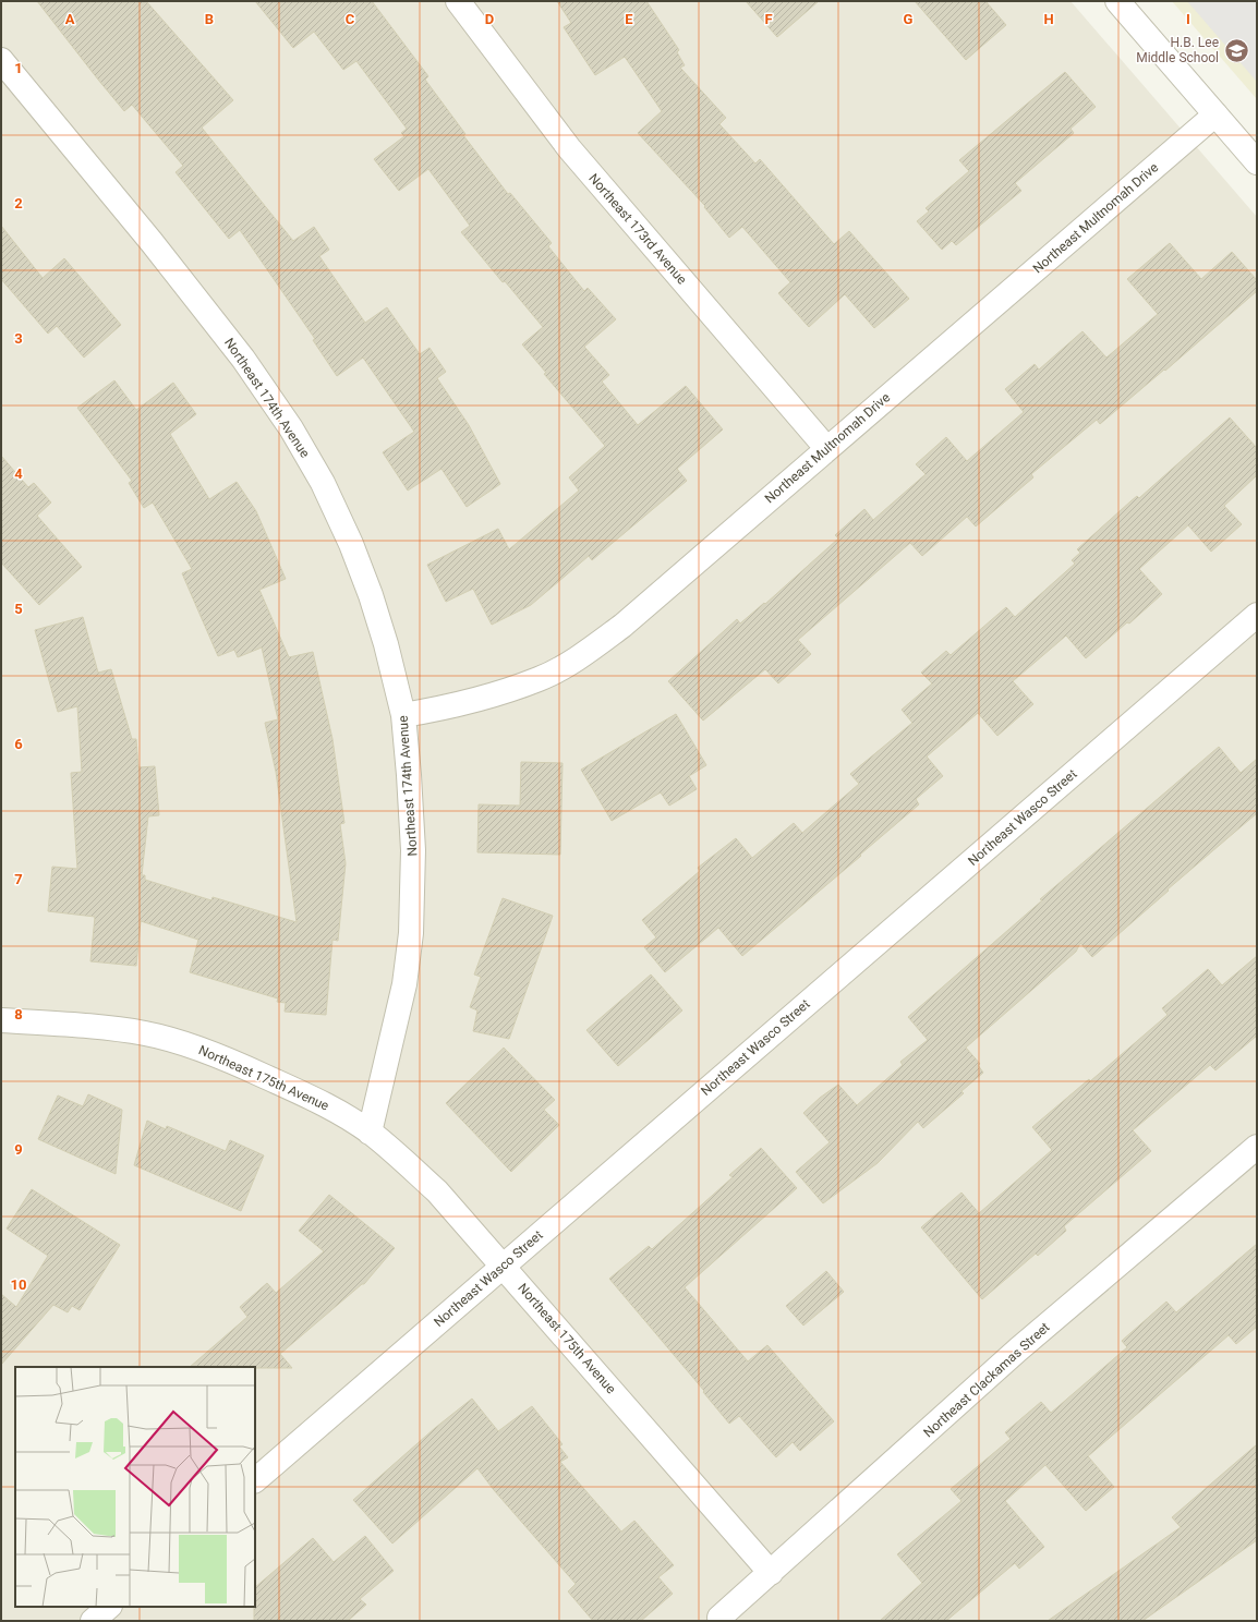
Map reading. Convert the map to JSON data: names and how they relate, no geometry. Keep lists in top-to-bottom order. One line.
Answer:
{"streets":{"street":["Northeast Multnomah Drive","Northeast 173rd Avenue","Northeast 174th Avenue","Northeast Wasco Street","Northeast 175th Avenue","Northeast Clackamas Street"]},"crossings":[["Northeast Multnomah Drive","Northeast 173rd Avenue"],["Northeast Multnomah Drive","Northeast 174th Avenue"],["Northeast 174th Avenue","Northeast 175th Avenue"],["Northeast Wasco Street","Northeast 175th Avenue"],["Northeast 175th Avenue","Northeast Clackamas Street"]],"places":{"school or university":["H.B. Lee Middle School"]},"grid":{"columns":["A","B","C","D","E","F","G","H","I"],"rows":["1","2","3","4","5","6","7","8","9","10"]}}
